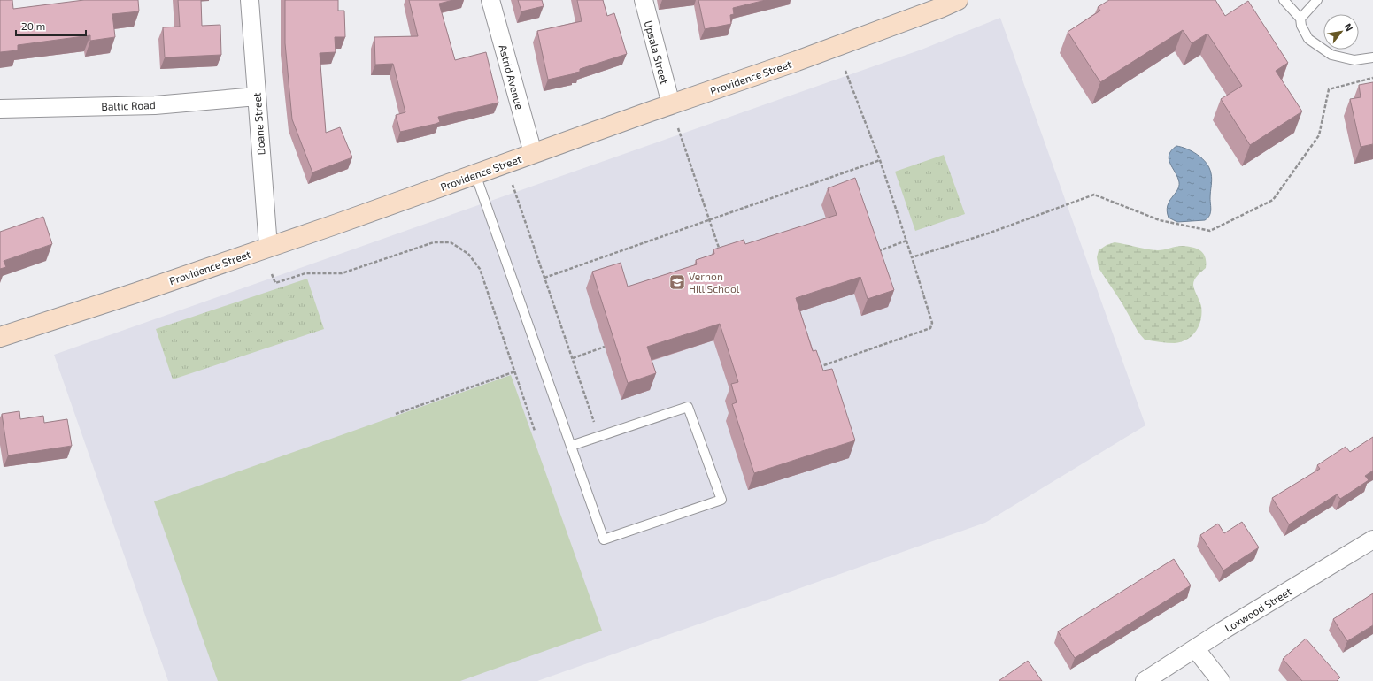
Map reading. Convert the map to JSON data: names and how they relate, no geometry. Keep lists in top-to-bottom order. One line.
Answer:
{"streets":{"main road":["Providence Street"],"street":["Upsala Street","Astrid Avenue","Baltic Road","Doane Street","Loxwood Street"]},"crossings":[["Upsala Street","Providence Street"],["Astrid Avenue","Providence Street"],["Providence Street","Doane Street"],["Baltic Road","Doane Street"]],"places":{"school or university":["Vernon Hill School"]},"scale_bar":"20 m","north":"top right"}
